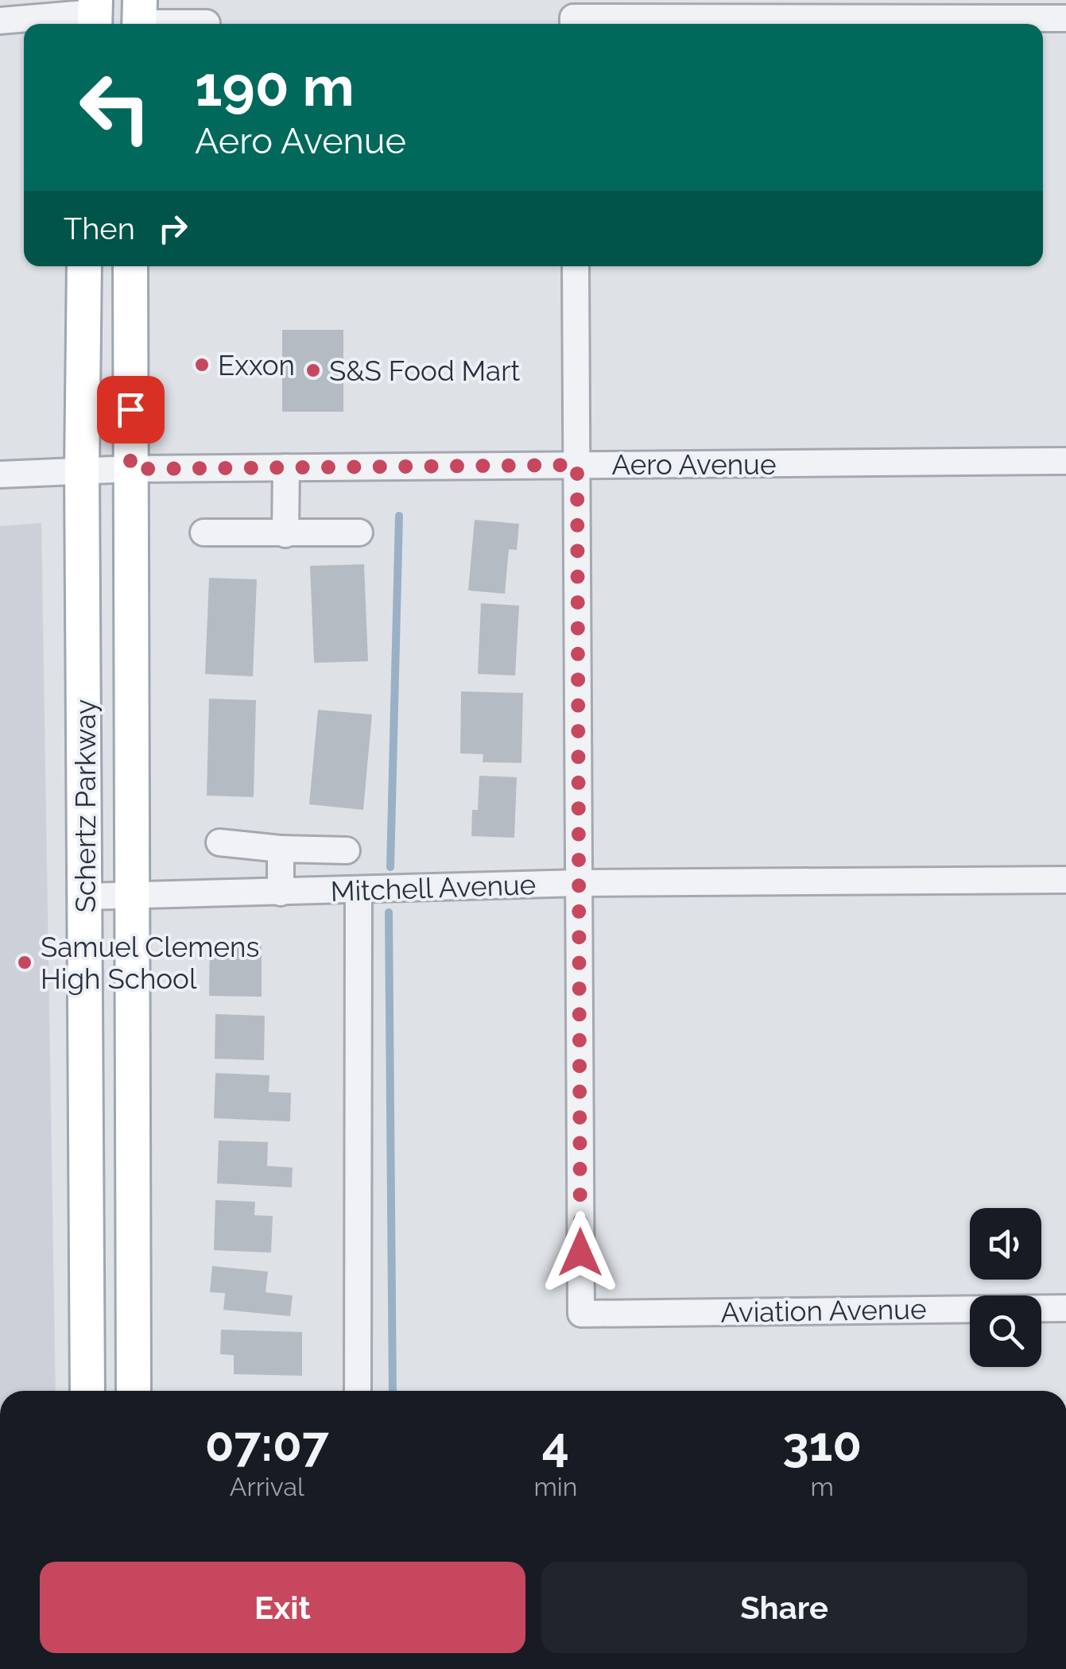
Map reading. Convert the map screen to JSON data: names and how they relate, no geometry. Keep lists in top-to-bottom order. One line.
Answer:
{"streets":{"main road":["Schertz Parkway"],"street":["Aero Avenue","Mitchell Avenue","Aviation Avenue"]},"crossings":[["Aero Avenue","Schertz Parkway"],["Schertz Parkway","Mitchell Avenue"],["Mitchell Avenue","Aviation Avenue"]],"places":["Exxon","S&S Food Mart","Samuel Clemens High School"],"page":{"turn":["190 m","Aero Avenue"],"then":"Then","eta":["07:07","Arrival","4","min","310","m"],"buttons":["Exit","Share"]}}
